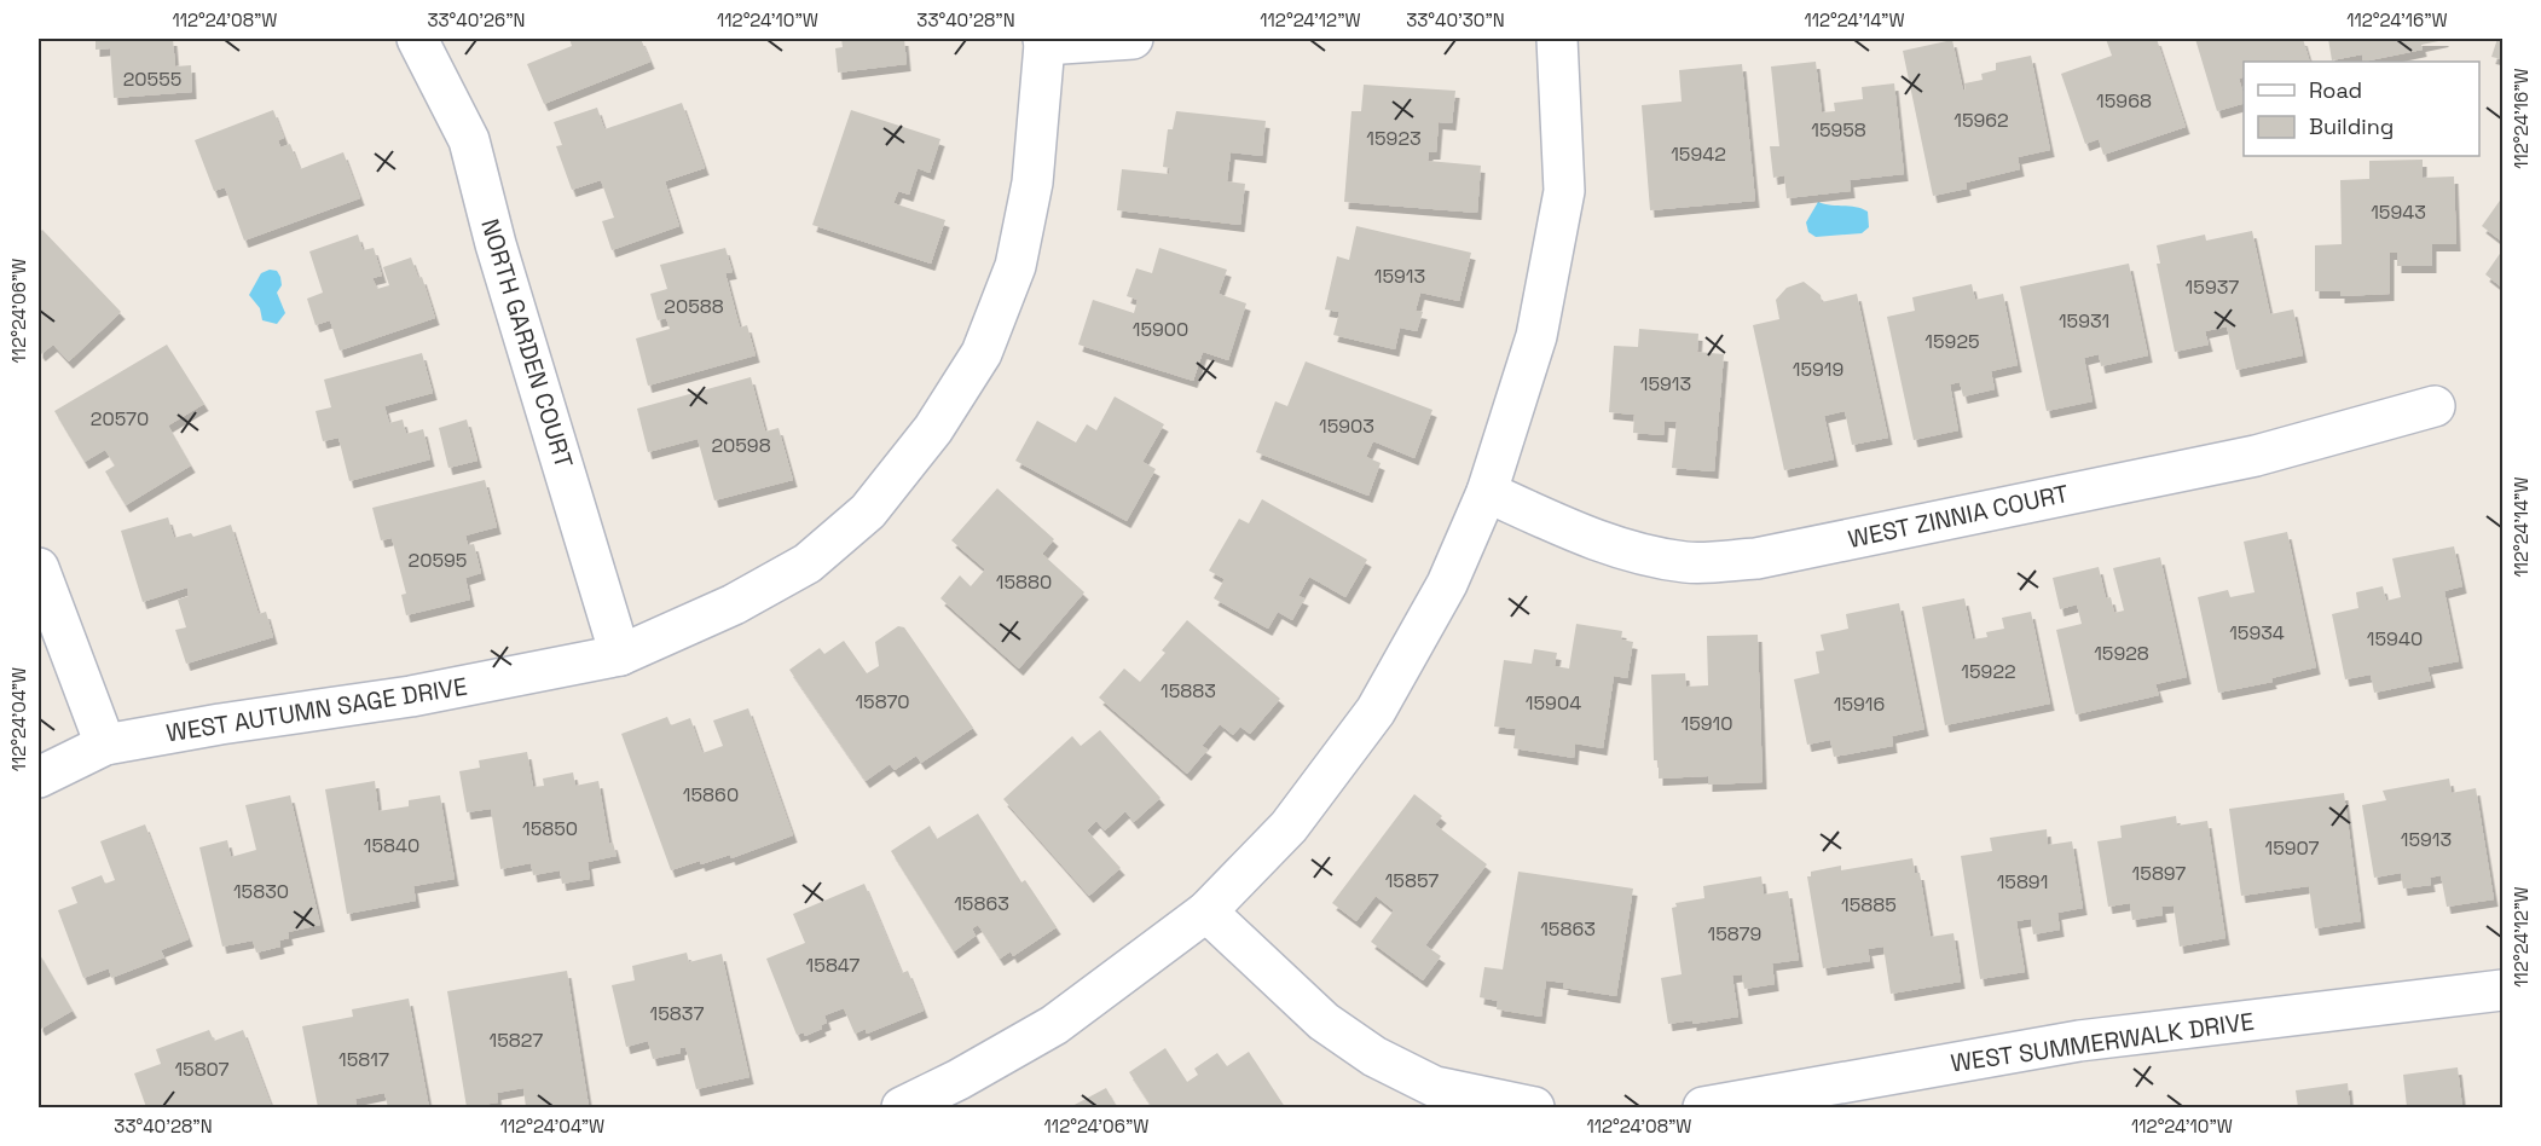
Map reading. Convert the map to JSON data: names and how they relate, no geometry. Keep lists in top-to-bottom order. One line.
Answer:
{"streets":{"street":["NORTH GARDEN COURT","WEST ZINNIA COURT","WEST AUTUMN SAGE DRIVE","WEST SUMMERWALK DRIVE"]},"crossings":[["NORTH GARDEN COURT","WEST AUTUMN SAGE DRIVE"]],"house_numbers":["20555","15968","15962","15958","15923","15942","15943","15913","15937","20588","15931","15900","15925","15919","15913","20570","15903","20598","20595","15880","15934","15940","15928","15922","15883","15870","15904","15916","15910","15860","15850","15913","15840","15907","15897","15857","15891","15830","15863","15885","15863","15879","15847","15837","15827","15817","15807"],"legend":["Road","Building"],"coordinates":["112°24'08\"W","33°40'26\"N","112°24'10\"W","33°40'28\"N","112°24'12\"W","33°40'30\"N","112°24'14\"W","112°24'16\"W","112°24'06\"W","112°24'04\"W"]}
